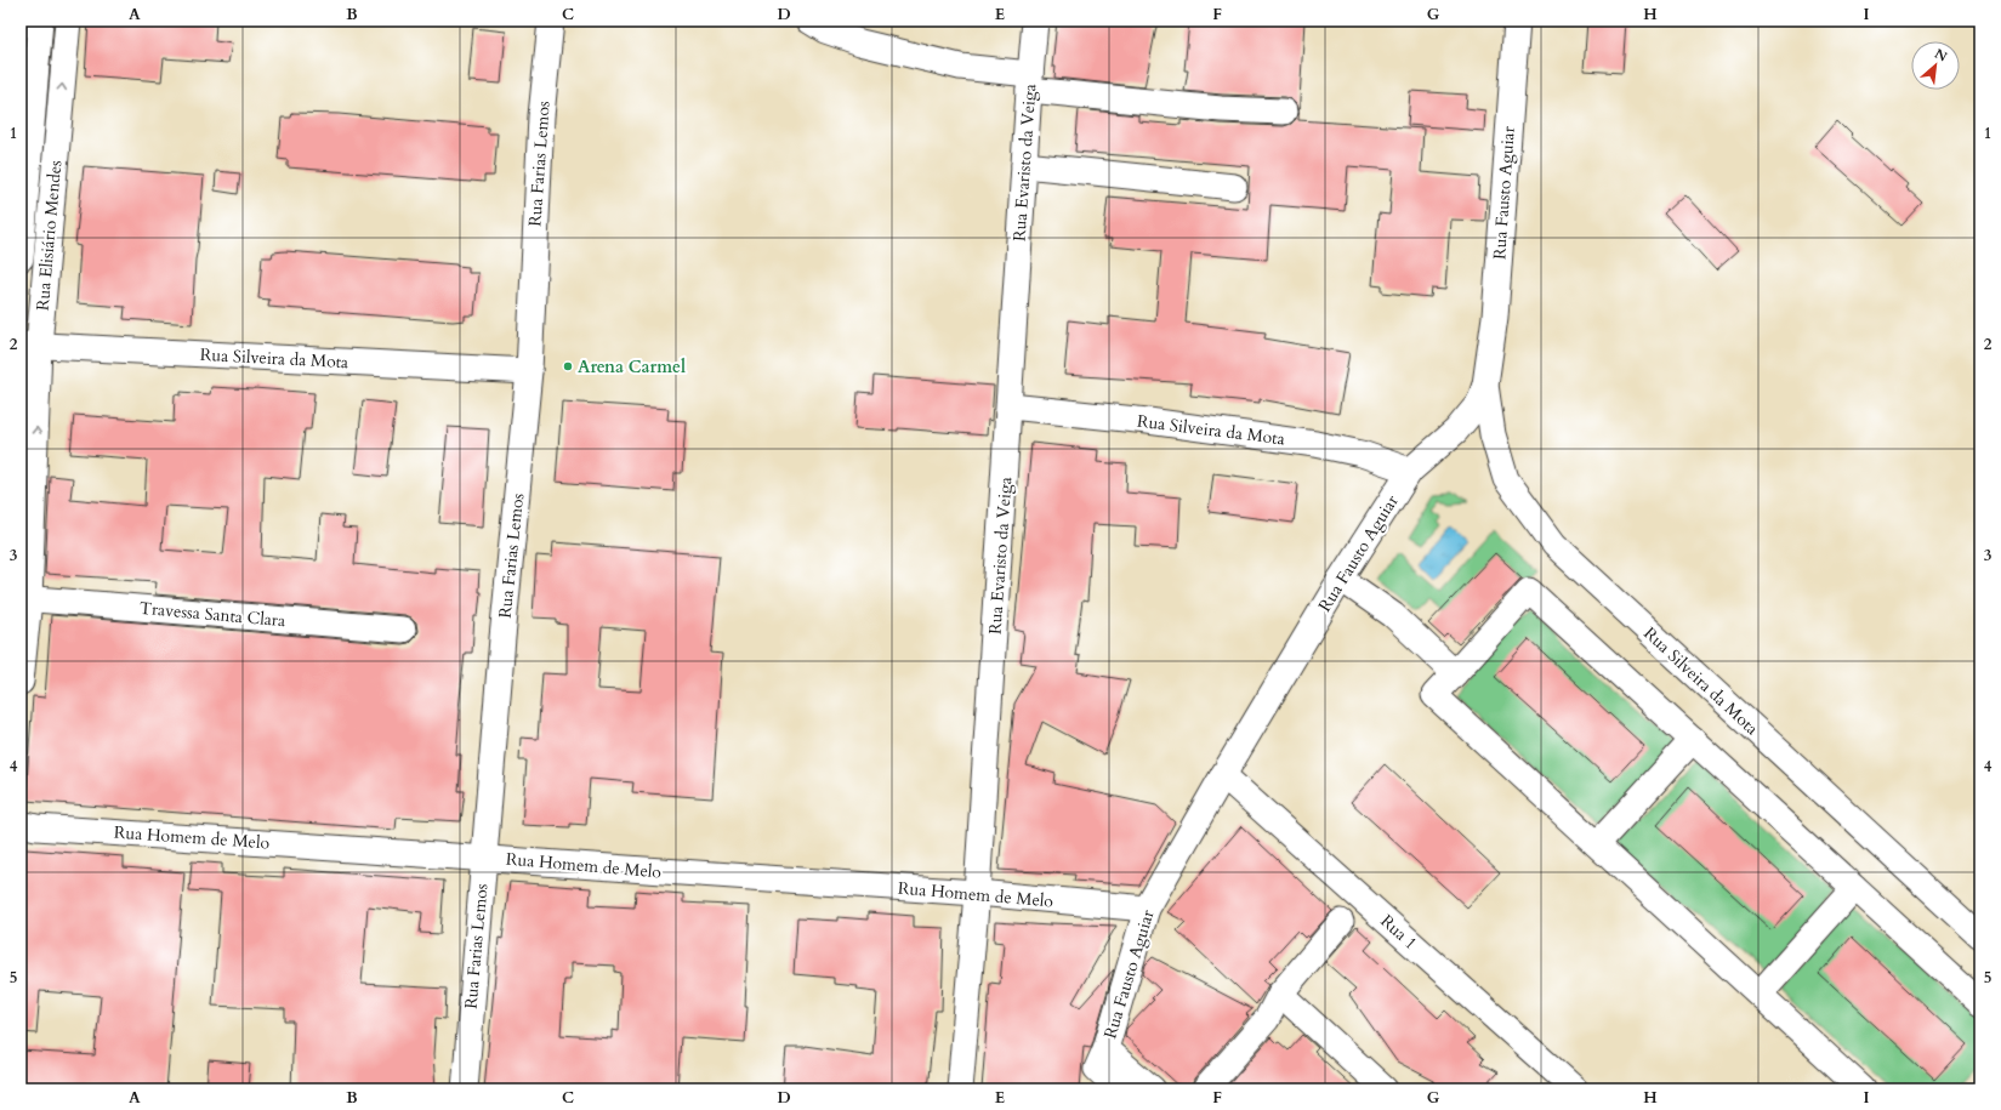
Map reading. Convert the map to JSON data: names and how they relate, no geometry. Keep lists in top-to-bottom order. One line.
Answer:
{"streets":{"street":["Rua Evaristo da Veiga","Rua Farias Lemos","Rua Fausto Aguiar","Rua Elisiário Mendes","Rua Silveira da Mota","Travessa Santa Clara","Rua Homem de Melo","Rua 1"]},"crossings":[["Rua Evaristo da Veiga","Rua Silveira da Mota"],["Rua Evaristo da Veiga","Rua Homem de Melo"],["Rua Farias Lemos","Rua Silveira da Mota"],["Rua Farias Lemos","Rua Homem de Melo"],["Rua Fausto Aguiar","Rua Silveira da Mota"],["Rua Fausto Aguiar","Rua Homem de Melo"],["Rua Fausto Aguiar","Rua 1"],["Rua Elisiário Mendes","Rua Silveira da Mota"],["Rua Elisiário Mendes","Travessa Santa Clara"]],"one_way":["Rua Elisiário Mendes"],"places":["Arena Carmel"],"north":"top right","grid":{"columns":["A","B","C","D","E","F","G","H","I"],"rows":["1","2","3","4","5"]}}
